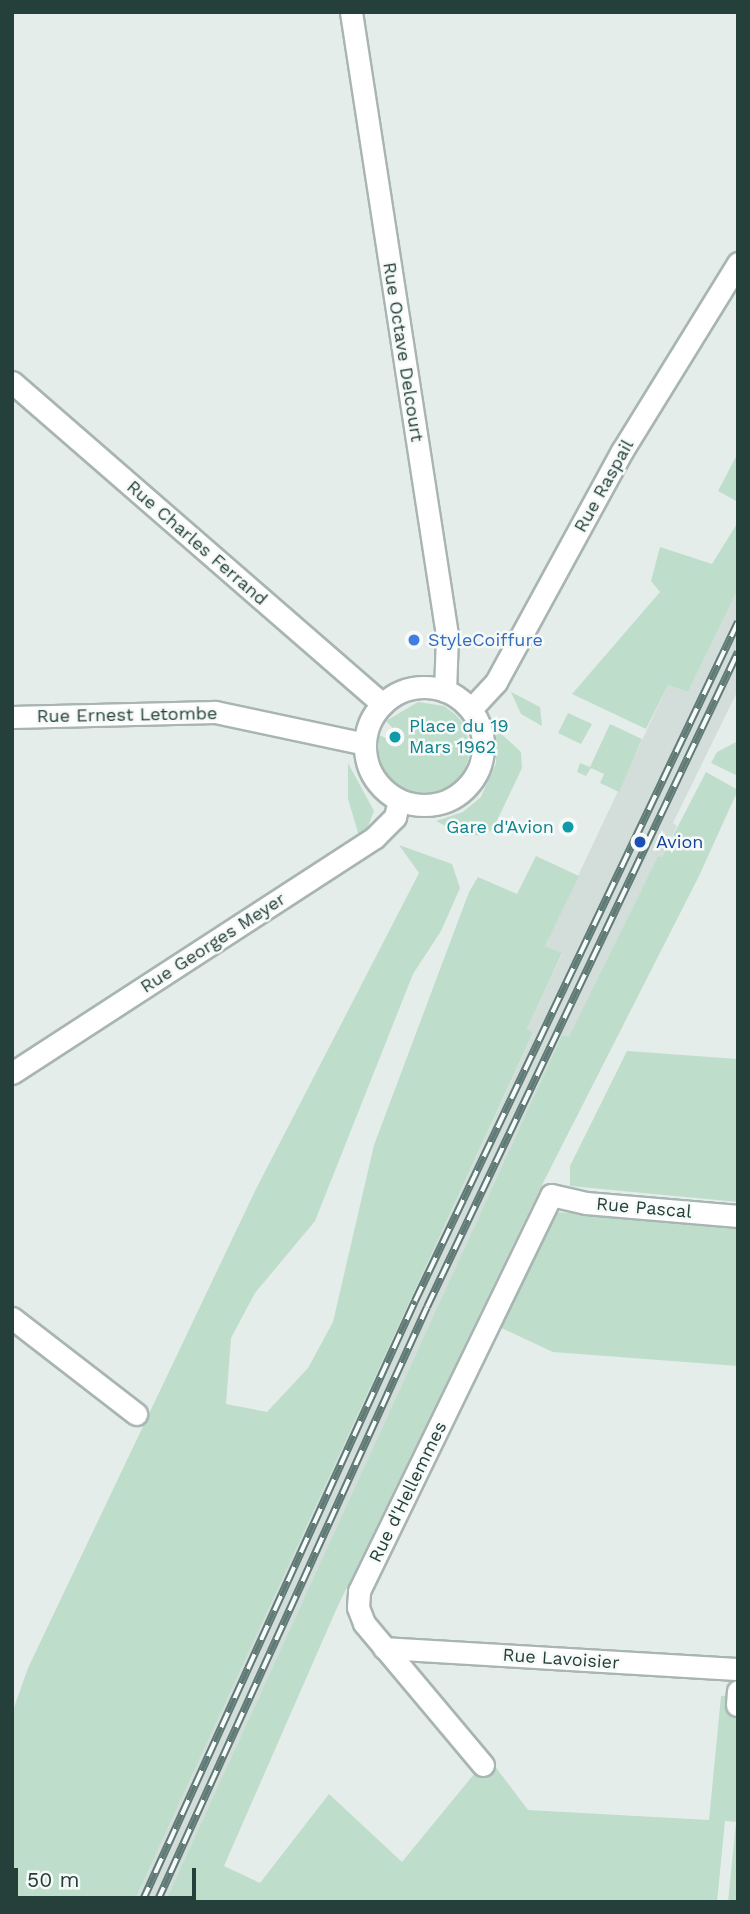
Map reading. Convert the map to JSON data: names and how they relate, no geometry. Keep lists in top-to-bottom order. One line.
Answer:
{"streets":{"street":["Rue Octave Delcourt","Rue Raspail","Rue Charles Ferrand","Rue Ernest Letombe","Rue Georges Meyer","Rue Pascal","Rue d'Hellemmes","Rue Lavoisier"]},"crossings":[["Rue Octave Delcourt","Rue Raspail"],["Rue Octave Delcourt","Rue Charles Ferrand"],["Rue Octave Delcourt","Rue Ernest Letombe"],["Rue Octave Delcourt","Rue Georges Meyer"],["Rue Raspail","Rue Charles Ferrand"],["Rue Raspail","Rue Ernest Letombe"],["Rue Raspail","Rue Georges Meyer"],["Rue Charles Ferrand","Rue Ernest Letombe"],["Rue Charles Ferrand","Rue Georges Meyer"],["Rue Ernest Letombe","Rue Georges Meyer"],["Rue Pascal","Rue d'Hellemmes"],["Rue d'Hellemmes","Rue Lavoisier"]],"places":["StyleCoiffure","Place du 19 Mars 1962","Gare d'Avion","Avion"],"scale_bar":"50 m"}
